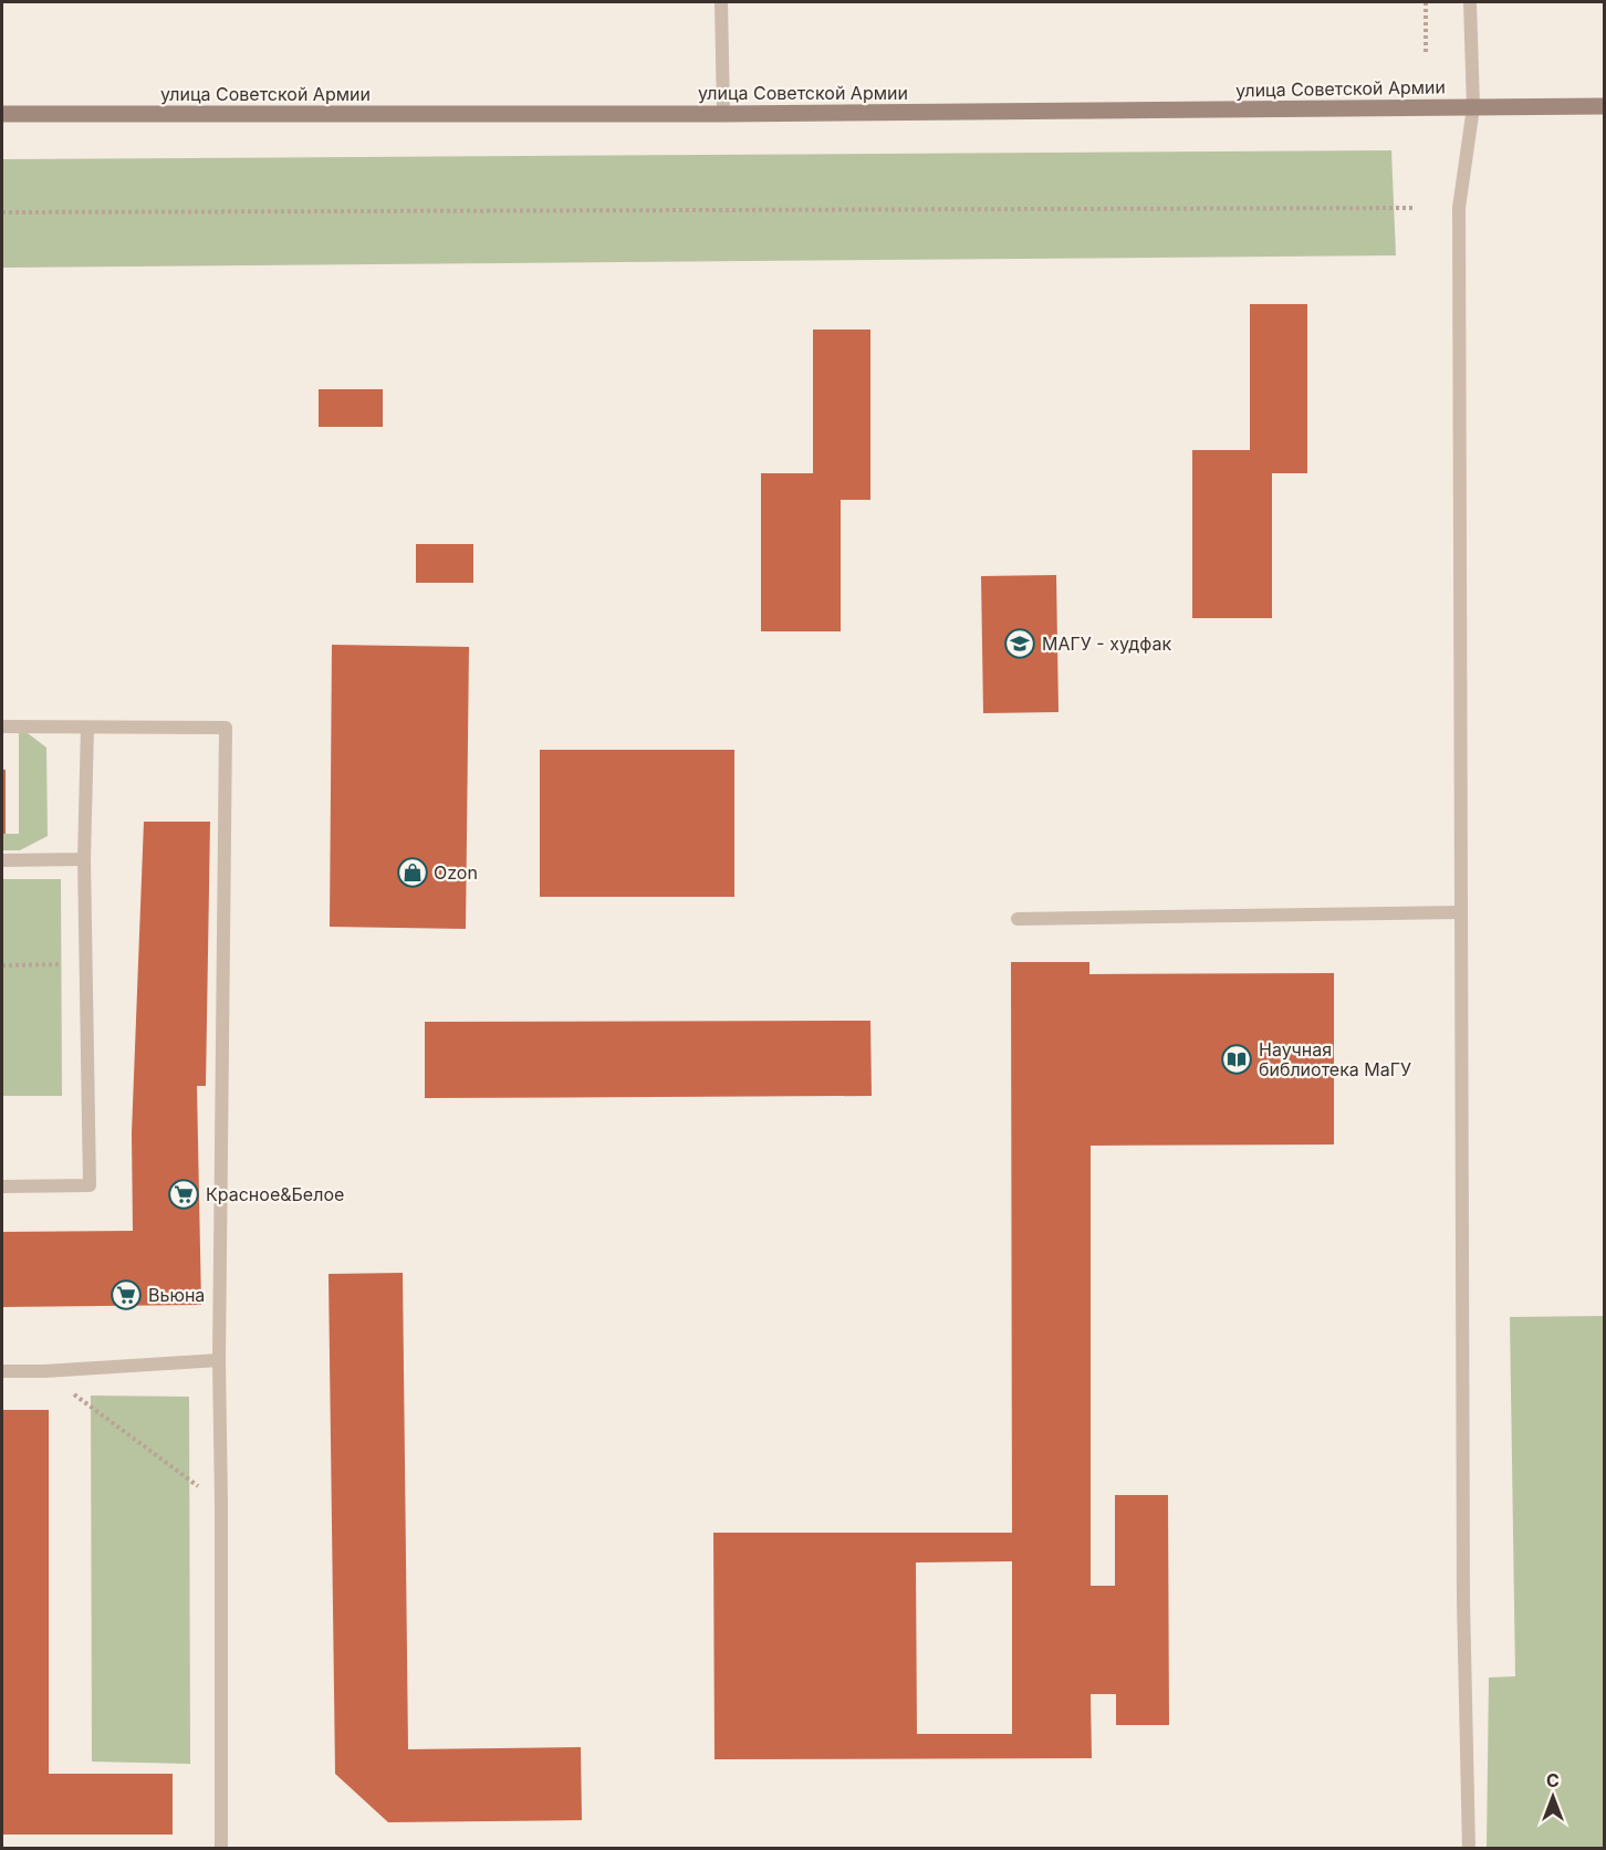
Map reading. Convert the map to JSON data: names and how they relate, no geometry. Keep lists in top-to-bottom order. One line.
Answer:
{"streets":{"main road":["улица Советской Армии"]},"places":{"school or university":["МАГУ - худфак"],"shop":["Ozon"],"library":["Научная библиотека МаГУ"],"supermarket":["Красное&Белое","Вьюна"]},"north":"top"}
